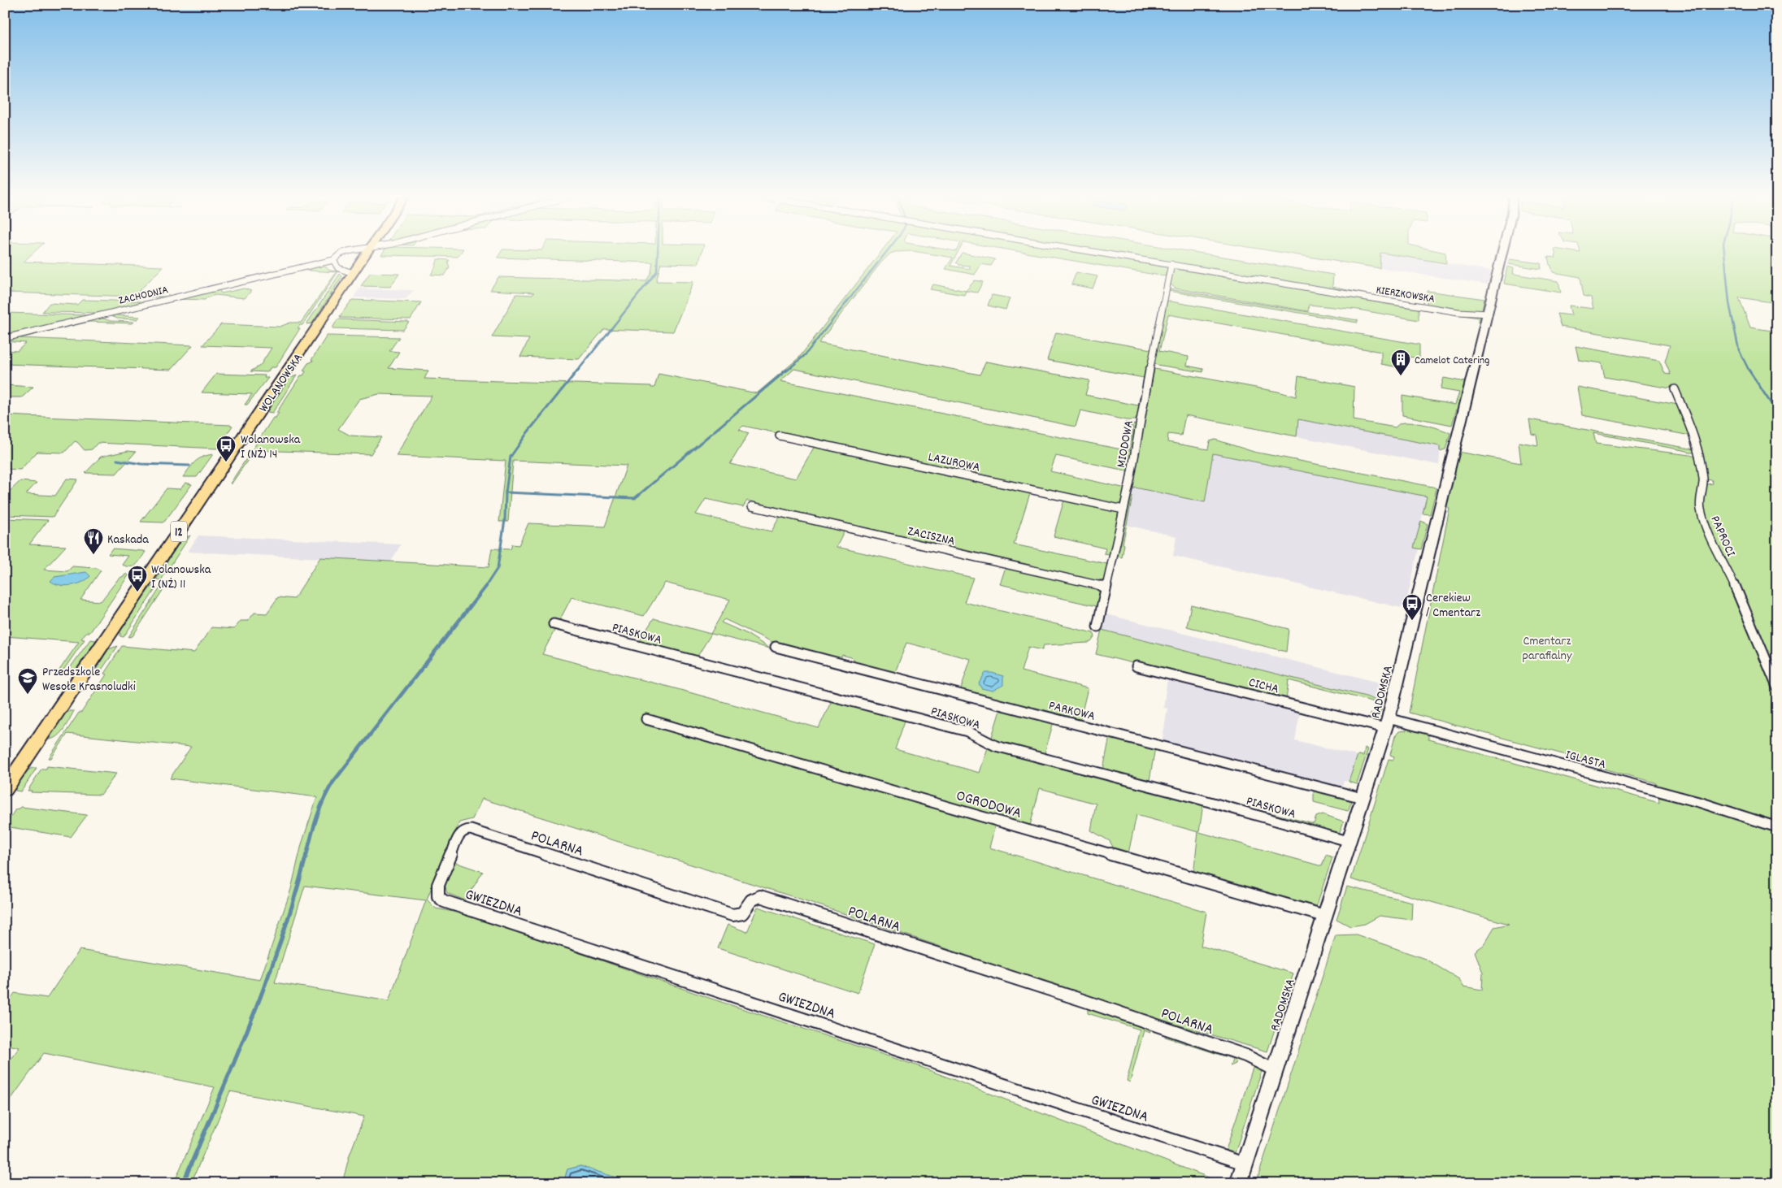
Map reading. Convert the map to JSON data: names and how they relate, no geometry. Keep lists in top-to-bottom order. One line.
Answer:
{"streets":{"main road":["WOLANOWSKA","12"],"street":["KIERZKOWSKA","ZACHODNIA","MIODOWA","LAZUROWA","ZACISZNA","PAPROCI","PIASKOWA","CICHA","RADOMSKA","PARKOWA","IGLASTA","OGRODOWA","POLARNA","GWIEZDNA"]},"crossings":[["KIERZKOWSKA","MIODOWA"],["KIERZKOWSKA","RADOMSKA"],["MIODOWA","LAZUROWA"],["MIODOWA","ZACISZNA"],["PIASKOWA","RADOMSKA"],["CICHA","RADOMSKA"],["CICHA","IGLASTA"],["RADOMSKA","PARKOWA"],["RADOMSKA","IGLASTA"],["RADOMSKA","OGRODOWA"],["RADOMSKA","POLARNA"],["RADOMSKA","GWIEZDNA"],["POLARNA","GWIEZDNA"]],"parks":["Cmentarz parafialny"],"places":{"building":["Camelot Catering"],"bus stop":["Wolanowska I (NŻ) 14","Wolanowska I (NŻ) 11","Cerekiew / Cmentarz"],"restaurant":["Kaskada"],"school or university":["Przedszkole Wesołe Krasnoludki"]}}
